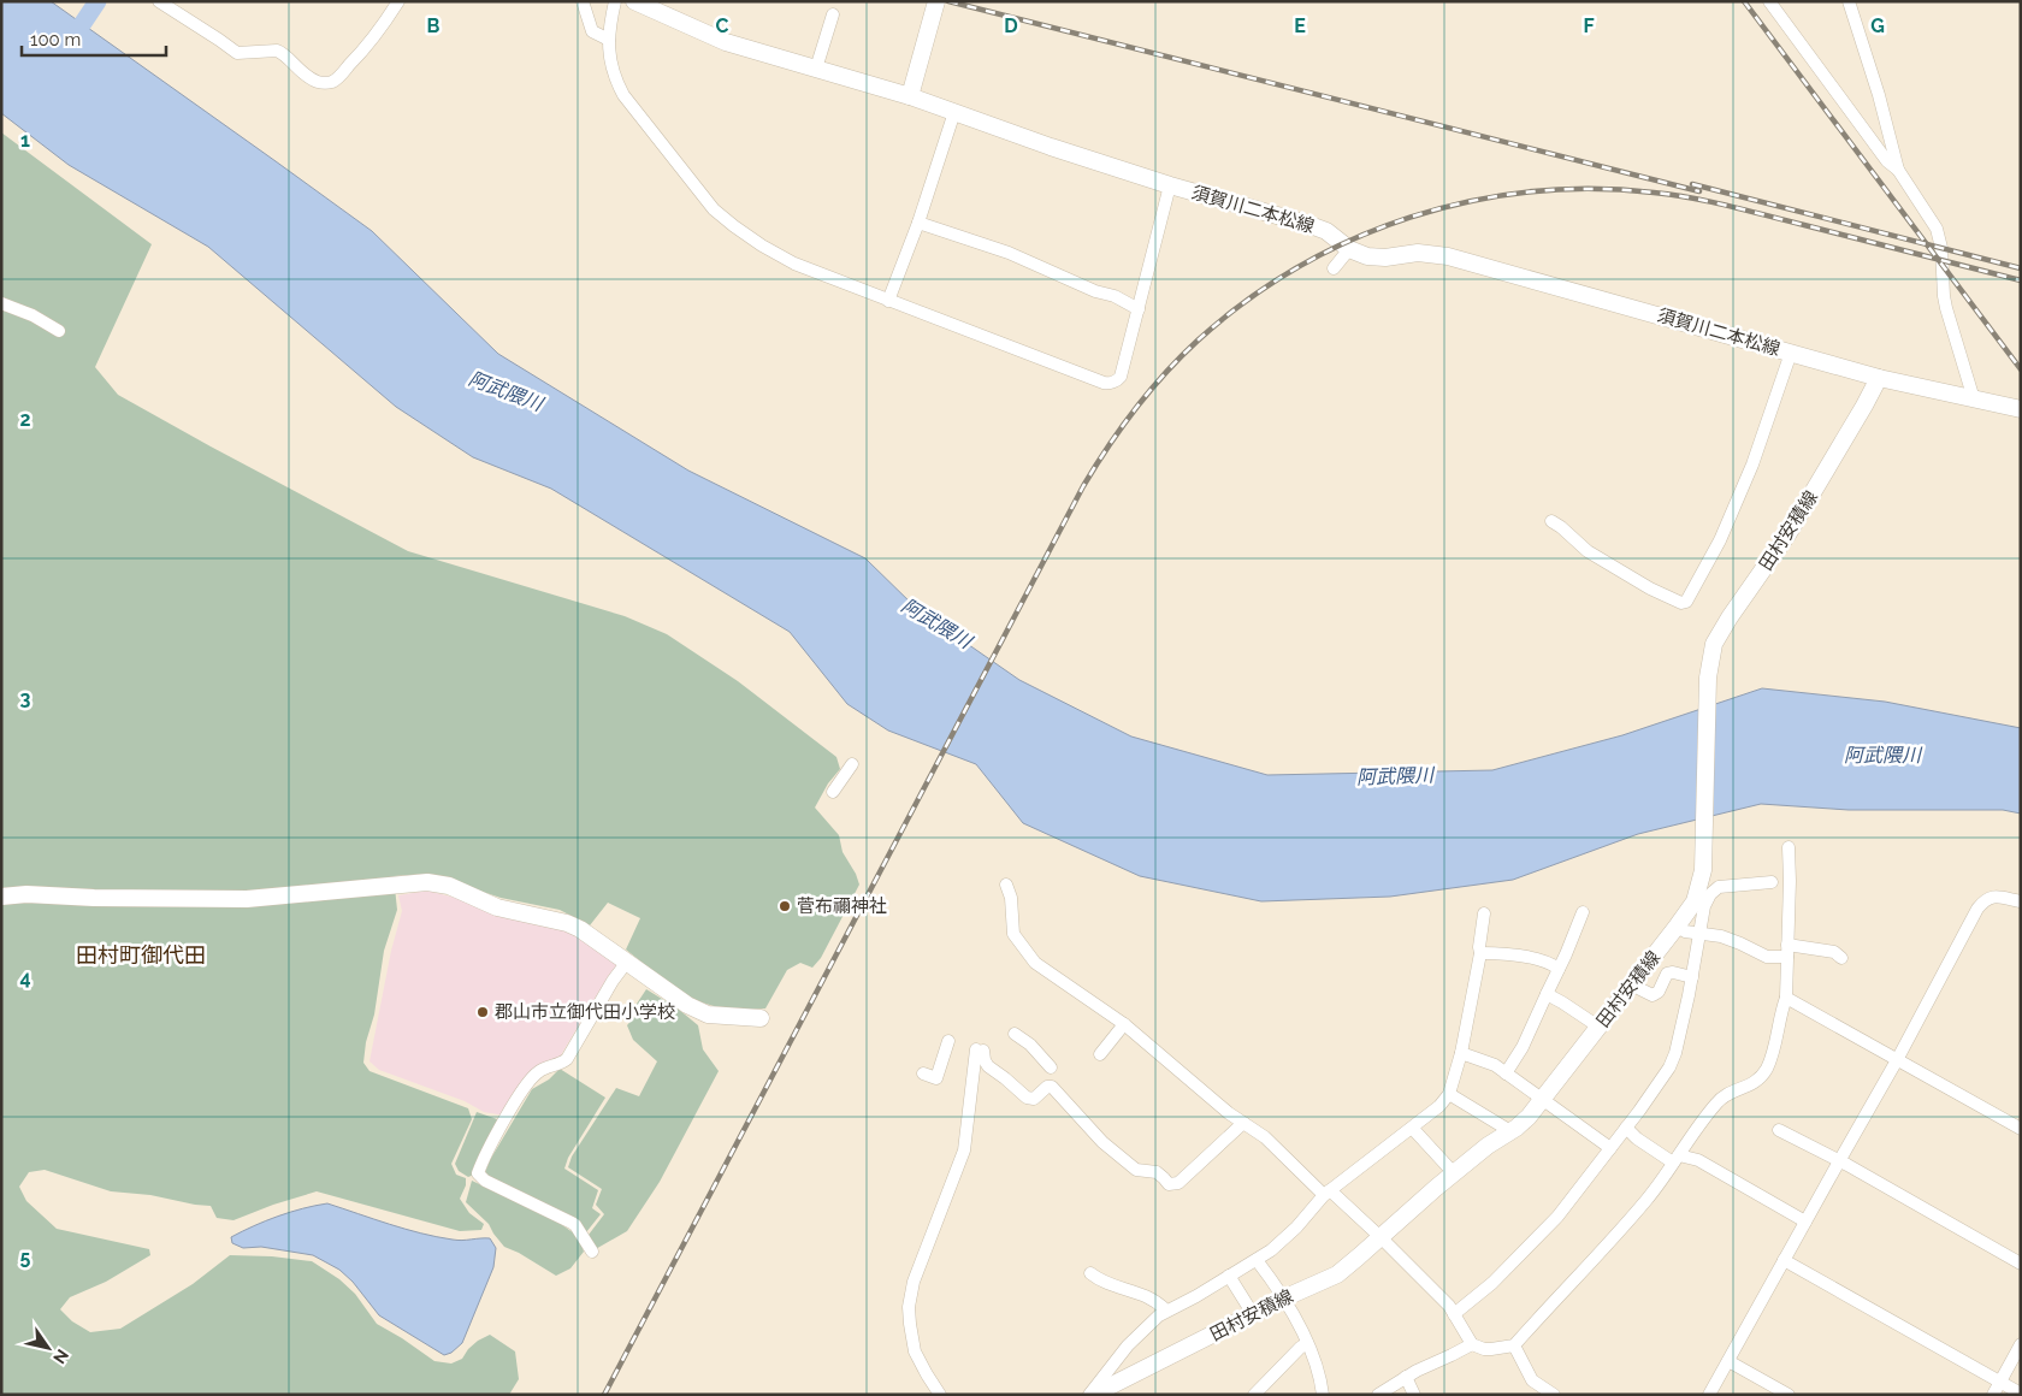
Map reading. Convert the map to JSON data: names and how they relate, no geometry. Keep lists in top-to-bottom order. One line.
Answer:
{"streets":{"main road":["須賀川二本松線","田村安積線"]},"crossings":[["須賀川二本松線","田村安積線"]],"districts":["田村町御代田"],"water":["阿武隈川"],"places":["菅布禰神社","郡山市立御代田小学校"],"scale_bar":"100 m","north":"bottom right","grid":{"columns":["B","C","D","E","F","G"],"rows":["1","2","3","4","5"]}}
